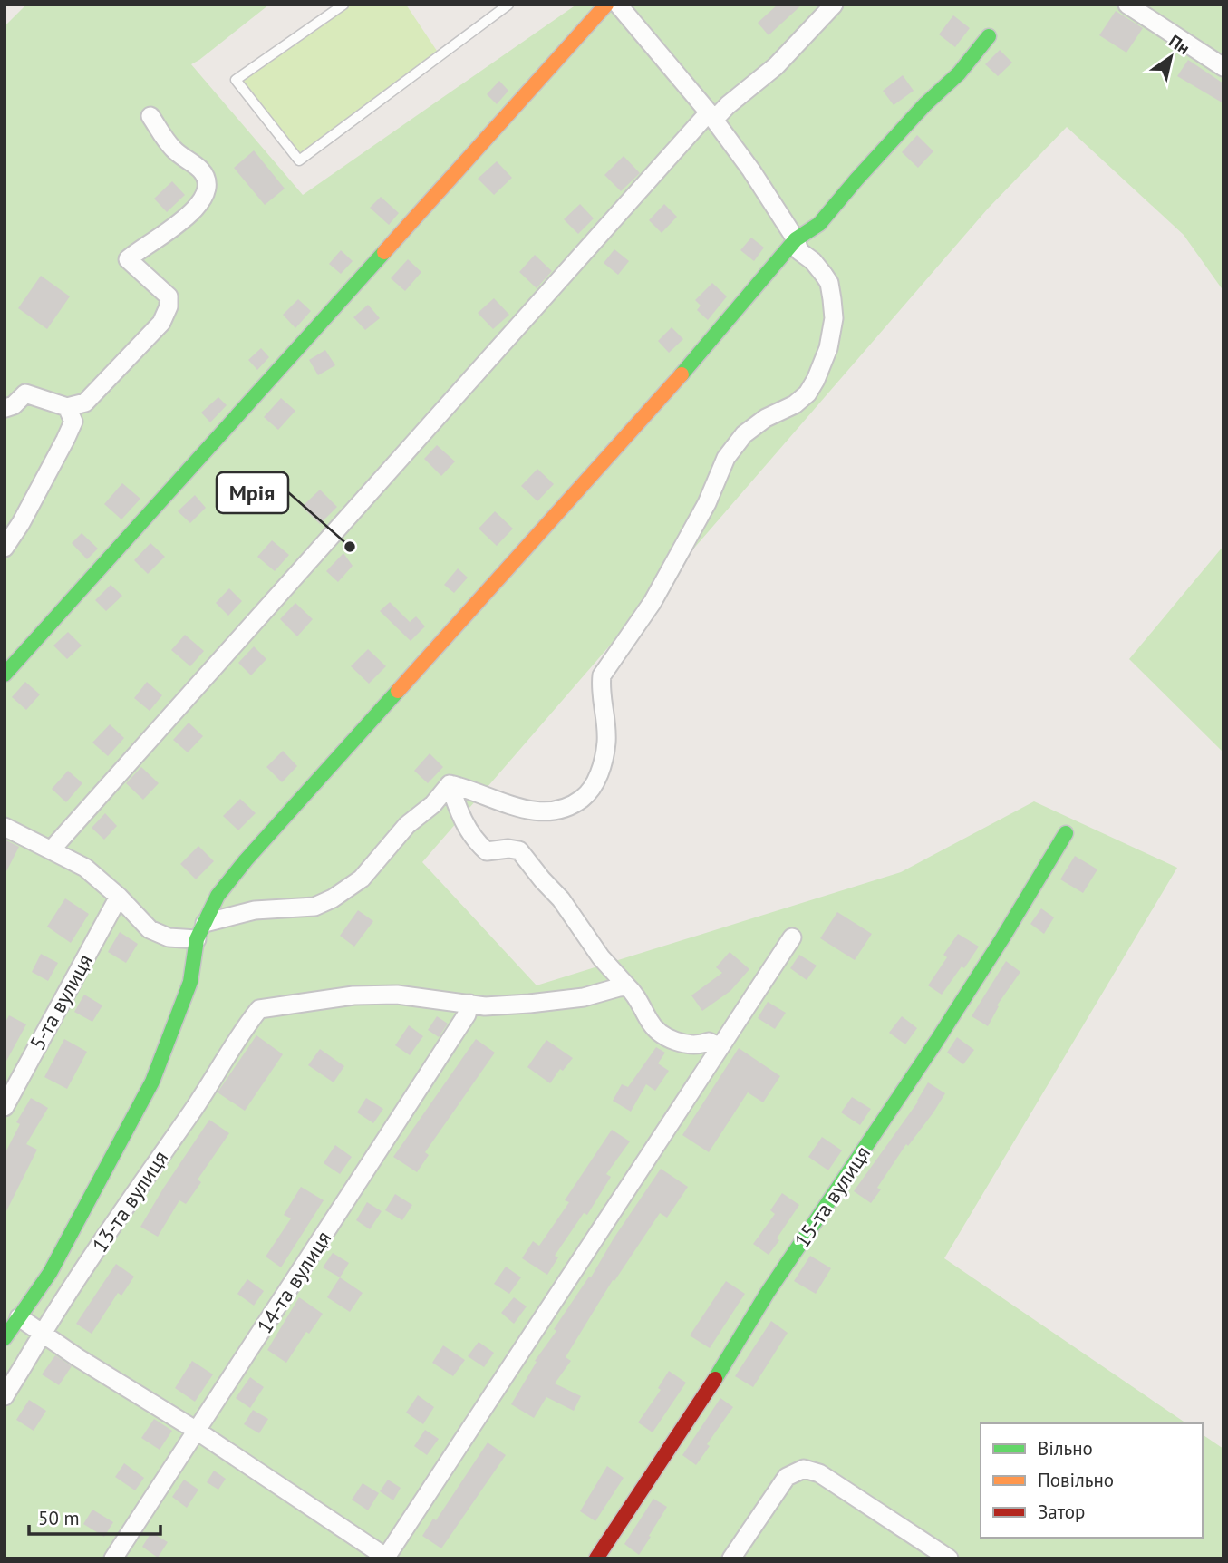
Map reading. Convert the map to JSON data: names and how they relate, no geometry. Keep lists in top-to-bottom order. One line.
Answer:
{"streets":{"street":["5-та вулиця","15-та вулиця","13-та вулиця","14-та вулиця"]},"crossings":[["13-та вулиця","14-та вулиця"]],"places":["Мрія"],"legend":["Вільно","Повільно","Затор"],"scale_bar":"50 m","north":"top right"}
